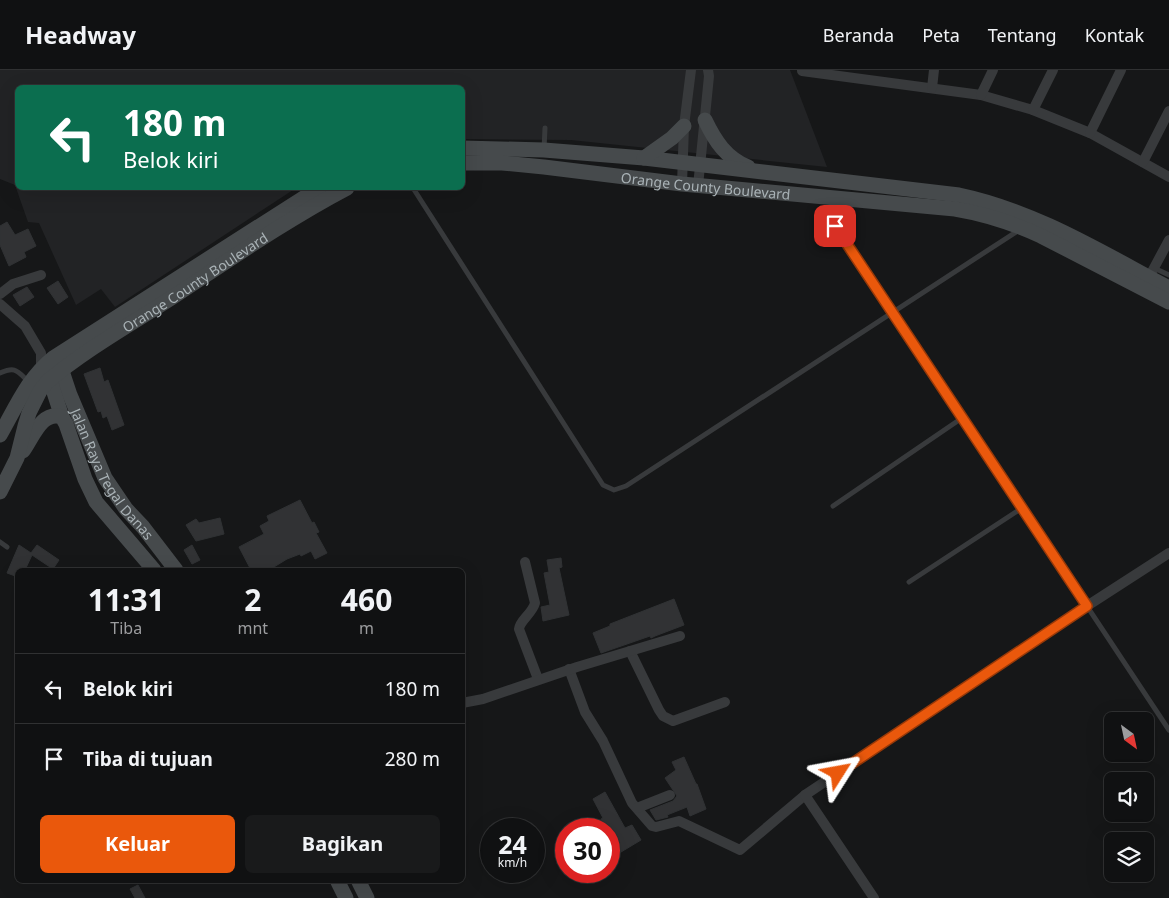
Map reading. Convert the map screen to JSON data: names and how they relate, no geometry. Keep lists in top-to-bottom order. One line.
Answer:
{"streets":{"main road":["Orange County Boulevard","Jalan Raya Tegal Danas"]},"crossings":[["Orange County Boulevard","Jalan Raya Tegal Danas"]],"north":"bottom right","page":{"header":"Headway","nav":["Beranda","Peta","Tentang","Kontak"],"turn":["180 m","Belok kiri"],"eta":["11:31","Tiba","2","mnt","460","m"],"list":[{"name":"Belok kiri","value":"180 m"},{"name":"Tiba di tujuan","value":"280 m"}],"buttons":["Keluar","Bagikan"],"speed":"24 km/h","limit":"30"}}
